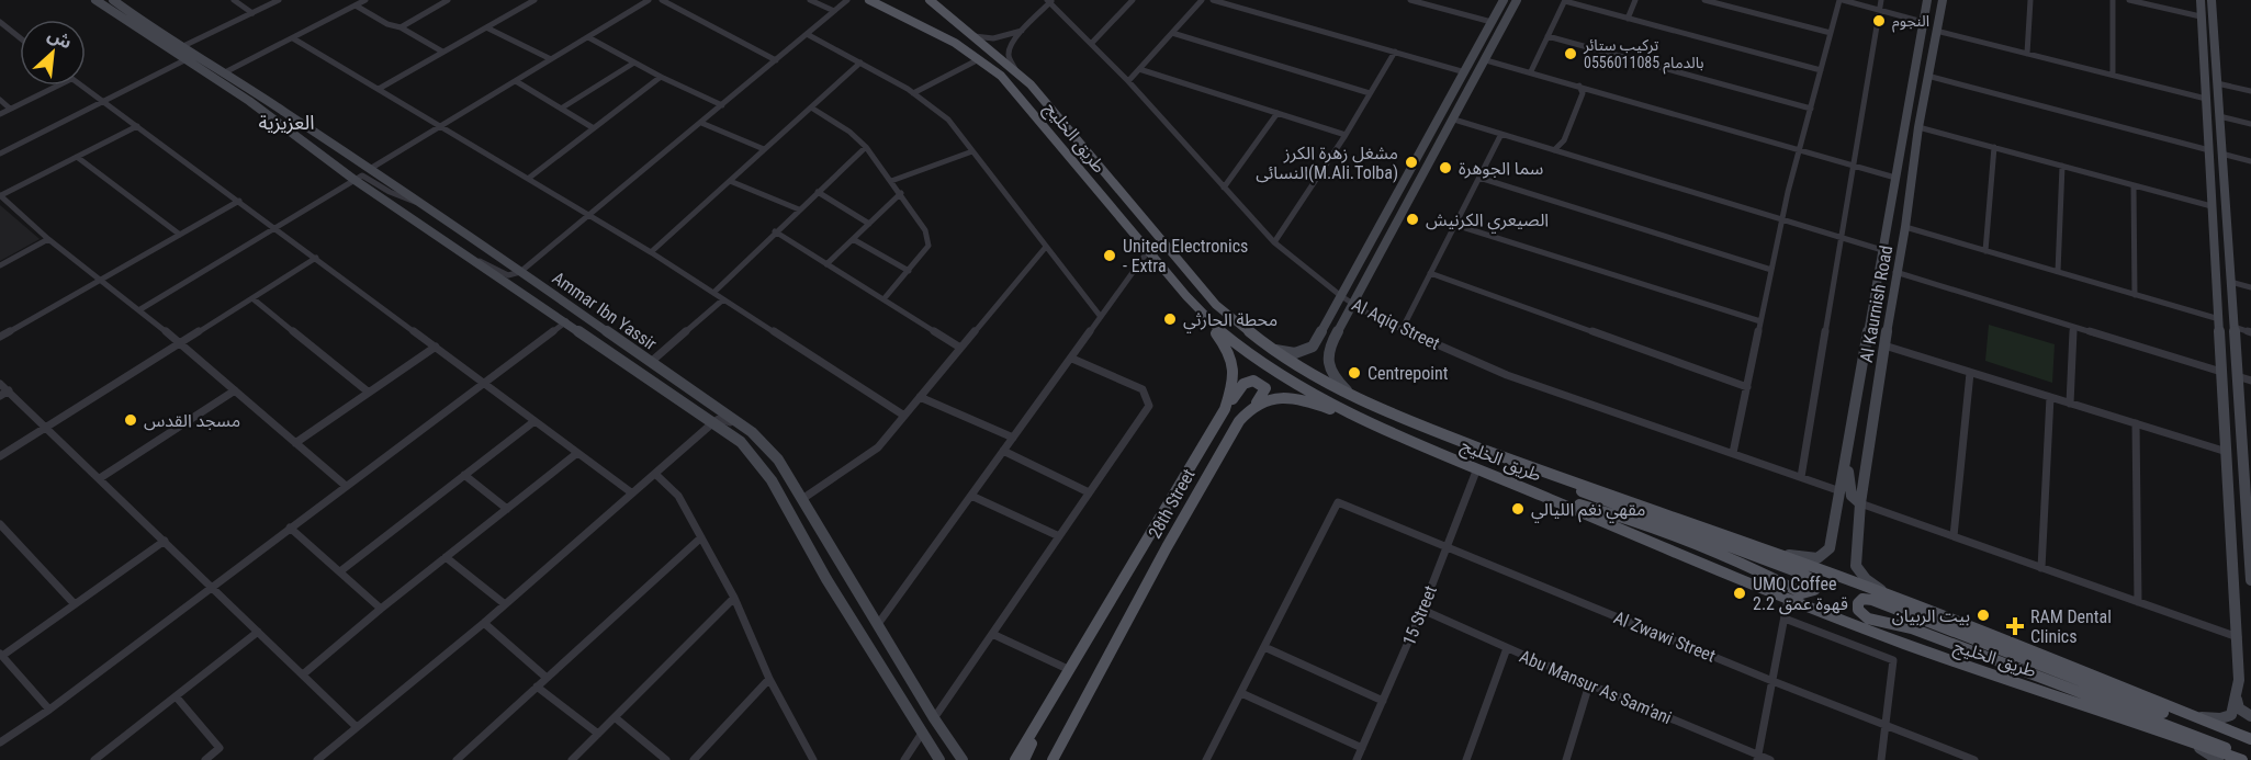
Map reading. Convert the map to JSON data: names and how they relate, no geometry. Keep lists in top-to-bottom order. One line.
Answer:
{"streets":{"main road":["طريق الخليج","28th Street"],"street":["Al Kaurnish Road","Ammar Ibn Yassir","Al Aqiq Street","15 Street","Al Zwawi Street","Abu Mansur As Sam'ani"]},"crossings":[["طريق الخليج","Al Kaurnish Road"],["طريق الخليج","28th Street"],["طريق الخليج","15 Street"],["Al Kaurnish Road","Al Aqiq Street"],["15 Street","Al Zwawi Street"],["15 Street","Abu Mansur As Sam'ani"]],"districts":["العزيزية"],"places":{"other":["النجوم","تركيب ستائر بالدمام 0556011085","مشغل زهرة الكرز النسائى(M.Ali.Tolba)","سما الجوهرة","الصيعري الكرنيش","United Electronics - Extra","محطة الحارثي","Centrepoint","مسجد القدس","مقهي نغم الليالي","UMQ Coffee 2.2 قهوة عمق","بيت الربيان"],"health":["RAM Dental Clinics"]},"north":"top right"}
